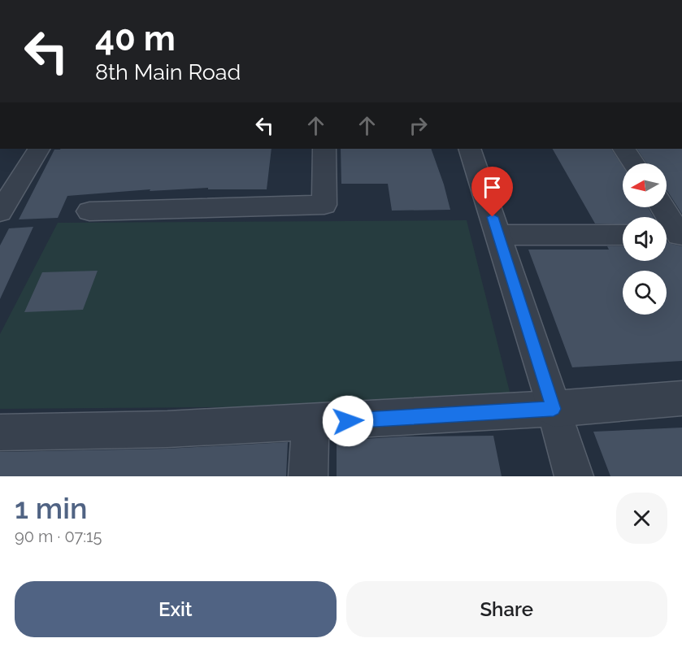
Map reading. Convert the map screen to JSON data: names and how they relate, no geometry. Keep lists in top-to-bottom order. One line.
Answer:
{"north":"left","page":{"turn":["40 m","8th Main Road"],"heading":["1 min","90 m · 07:15"],"buttons":["Exit","Share"]}}
